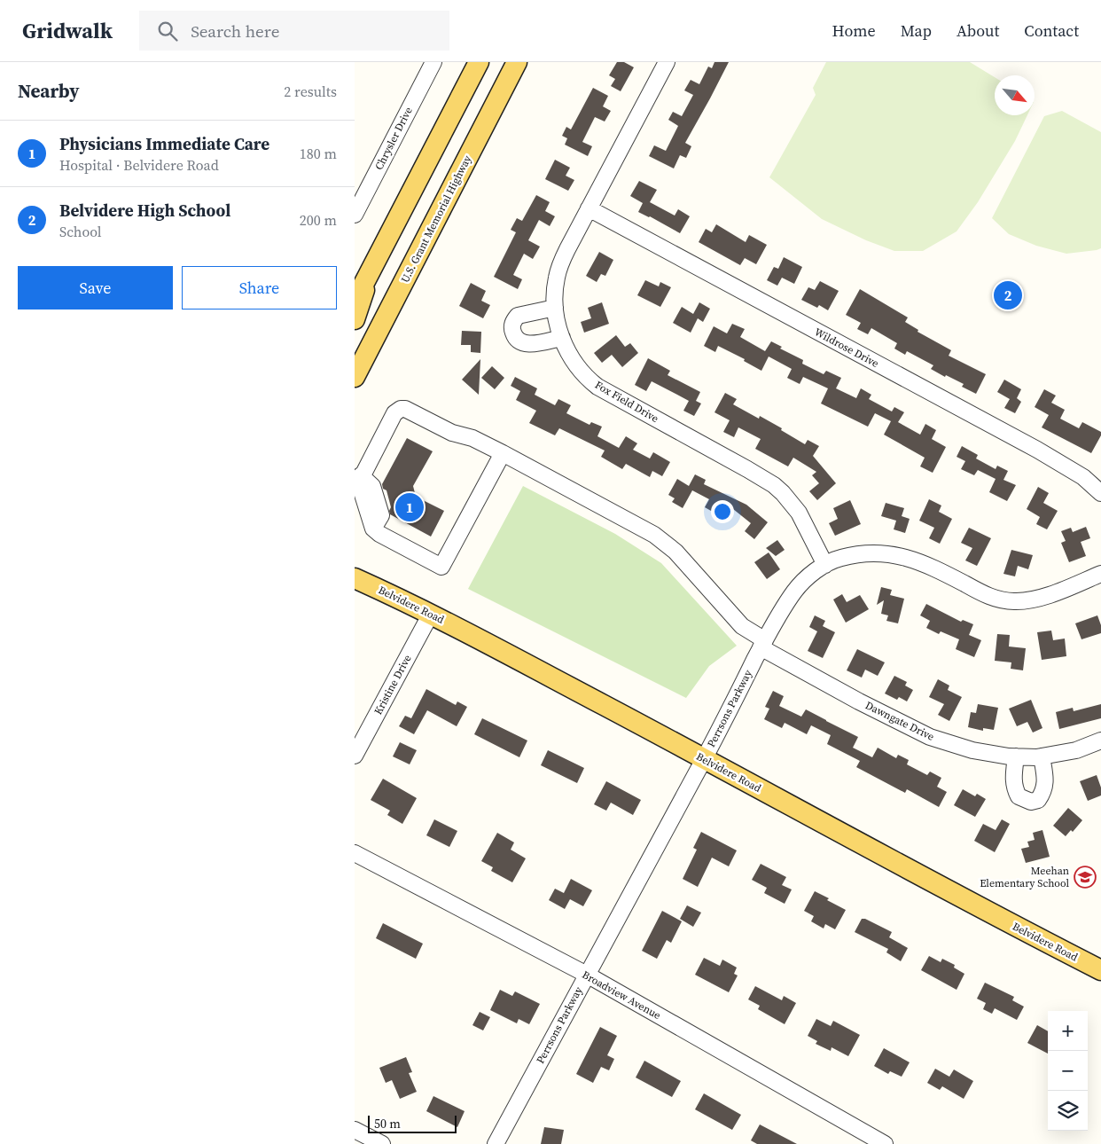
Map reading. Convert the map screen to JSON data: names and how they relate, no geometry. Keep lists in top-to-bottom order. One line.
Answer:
{"streets":{"main road":["U.S. Grant Memorial Highway","Belvidere Road"],"street":["Chrysler Drive","Wildrose Drive","Fox Field Drive","Kristine Drive","Perrsons Parkway","Dawngate Drive","Broadview Avenue"]},"crossings":[["Wildrose Drive","Fox Field Drive"],["Fox Field Drive","Perrsons Parkway"],["Belvidere Road","Kristine Drive"],["Belvidere Road","Perrsons Parkway"],["Perrsons Parkway","Dawngate Drive"],["Perrsons Parkway","Broadview Avenue"]],"places":{"school or university":["Meehan Elementary School"]},"scale_bar":"50 m","north":"bottom right","page":{"header":"Gridwalk","search":"Search here","nav":["Home","Map","About","Contact"],"heading":["Nearby","2 results"],"list":[{"mark":"1","name":"Physicians Immediate Care","note":"Hospital · Belvidere Road","value":"180 m"},{"mark":"2","name":"Belvidere High School","note":"School","value":"200 m"}],"buttons":["Save","Share"],"pins":["2","1"],"map_buttons":["+","−"],"scale":"50 m"}}
